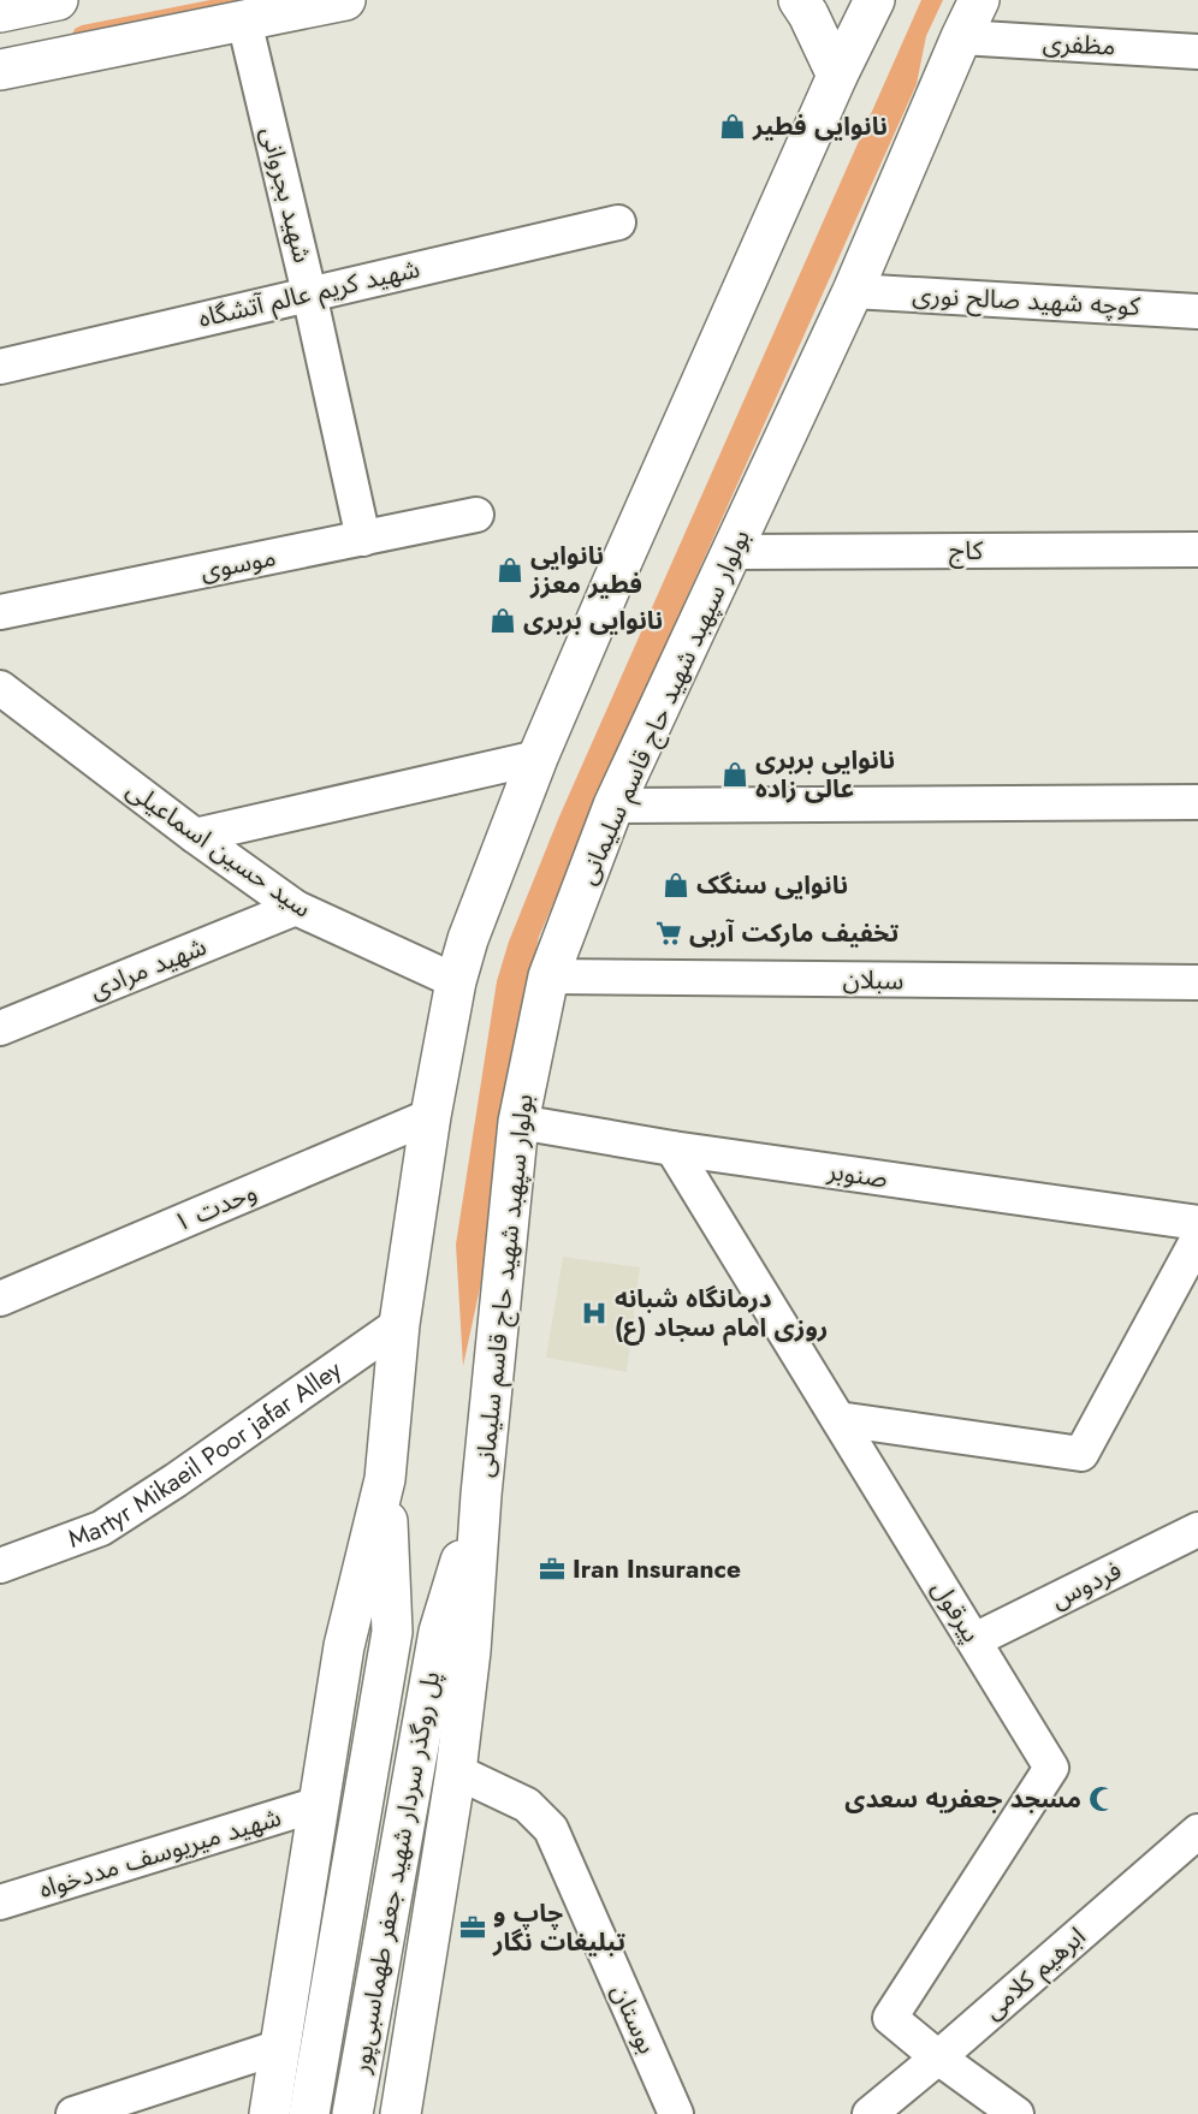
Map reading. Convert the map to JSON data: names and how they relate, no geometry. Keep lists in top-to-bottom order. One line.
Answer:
{"streets":{"main road":["بولوار سپهبد شهید حاج قاسم سلیمانی","پل روگذر سردار شهید جعفر طهماسبی‌پور"],"street":["مظفری","شهید بجروانی","شهید کریم عالم آتشگاه","کوچه شهید صالح نوری","کاج","موسوی","سید حسین اسماعیلی","شهید مرادی","سبلان","صنوبر","وحدت ۱","Martyr Mikaeil Poor jafar Alley","فردوس","پیرقول","شهید میریوسف مددخواه","ابرهیم کلامی","بوستان"]},"crossings":[["مظفری","بولوار سپهبد شهید حاج قاسم سلیمانی"],["شهید بجروانی","شهید کریم عالم آتشگاه"],["شهید بجروانی","موسوی"],["کوچه شهید صالح نوری","بولوار سپهبد شهید حاج قاسم سلیمانی"],["کاج","بولوار سپهبد شهید حاج قاسم سلیمانی"],["بولوار سپهبد شهید حاج قاسم سلیمانی","سبلان"],["بولوار سپهبد شهید حاج قاسم سلیمانی","صنوبر"],["بولوار سپهبد شهید حاج قاسم سلیمانی","پل روگذر سردار شهید جعفر طهماسبی‌پور"],["سید حسین اسماعیلی","شهید مرادی"],["صنوبر","پیرقول"],["فردوس","پیرقول"],["پیرقول","ابرهیم کلامی"]],"places":{"shop":["نانوایی فطیر","نانوایی فطیر معزز","نانوایی بربری","نانوایی بربری عالی زاده","نانوایی سنگک"],"supermarket":["تخفیف مارکت آربی"],"hospital":["درمانگاه شبانه روزی امام سجاد (ع)"],"office":["Iran Insurance","چاپ و تبلیغات نگار"],"mosque":["مسجد جعفریه سعدی"]}}
